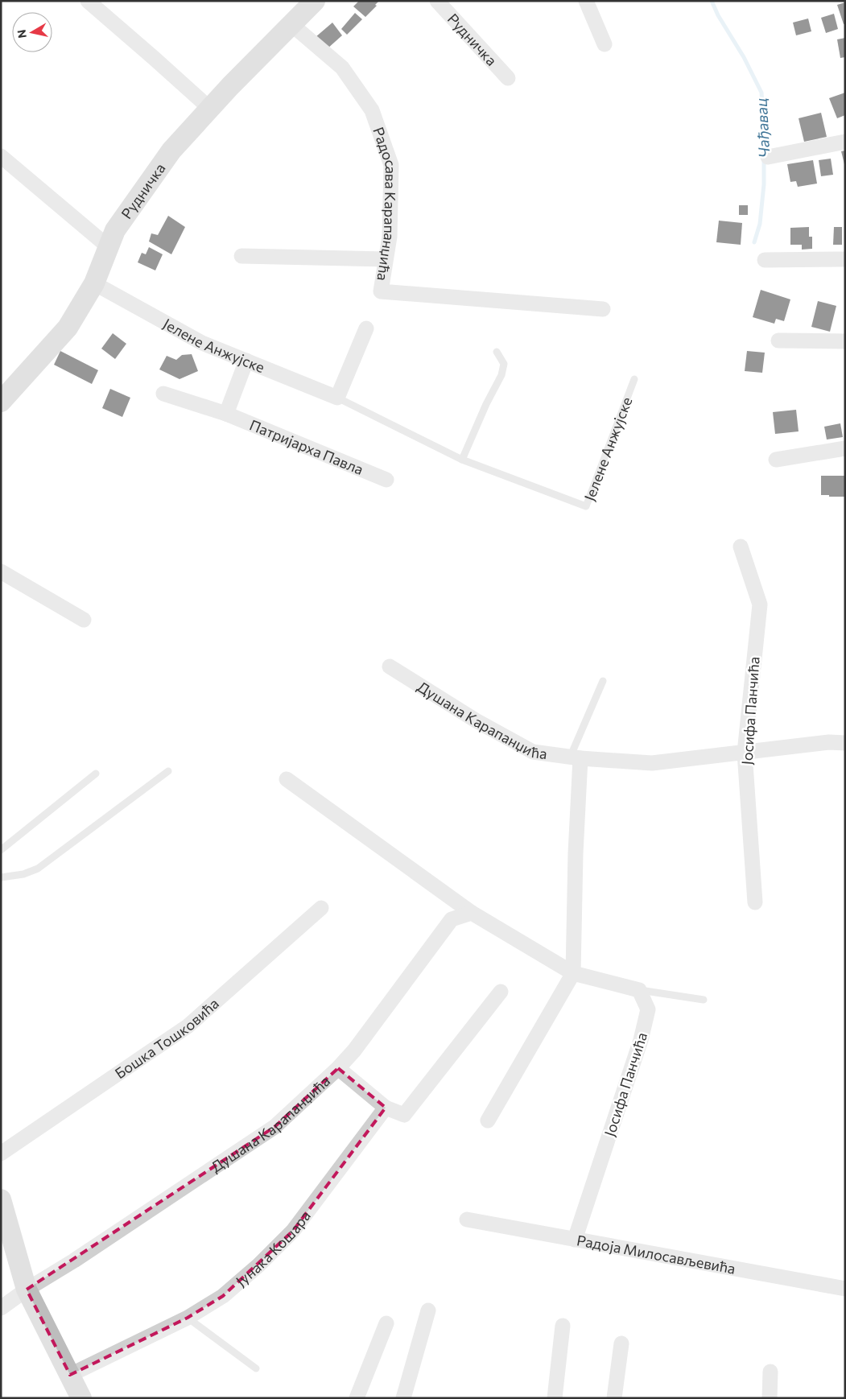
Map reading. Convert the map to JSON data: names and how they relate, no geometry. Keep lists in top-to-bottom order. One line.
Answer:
{"streets":{"street":["Рудничка","Радосава Карапанџића","Јелене Анжујске","Патријарха Павла","Јосифа Панчића","Душана Карапанџића","Бошка Тошковића","Јунака Кошара","Радоја Милосављевића"]},"crossings":[["Рудничка","Радосава Карапанџића"],["Рудничка","Јелене Анжујске"],["Јосифа Панчића","Душана Карапанџића"],["Јосифа Панчића","Радоја Милосављевића"]],"water":["Чађавац"],"north":"left"}
